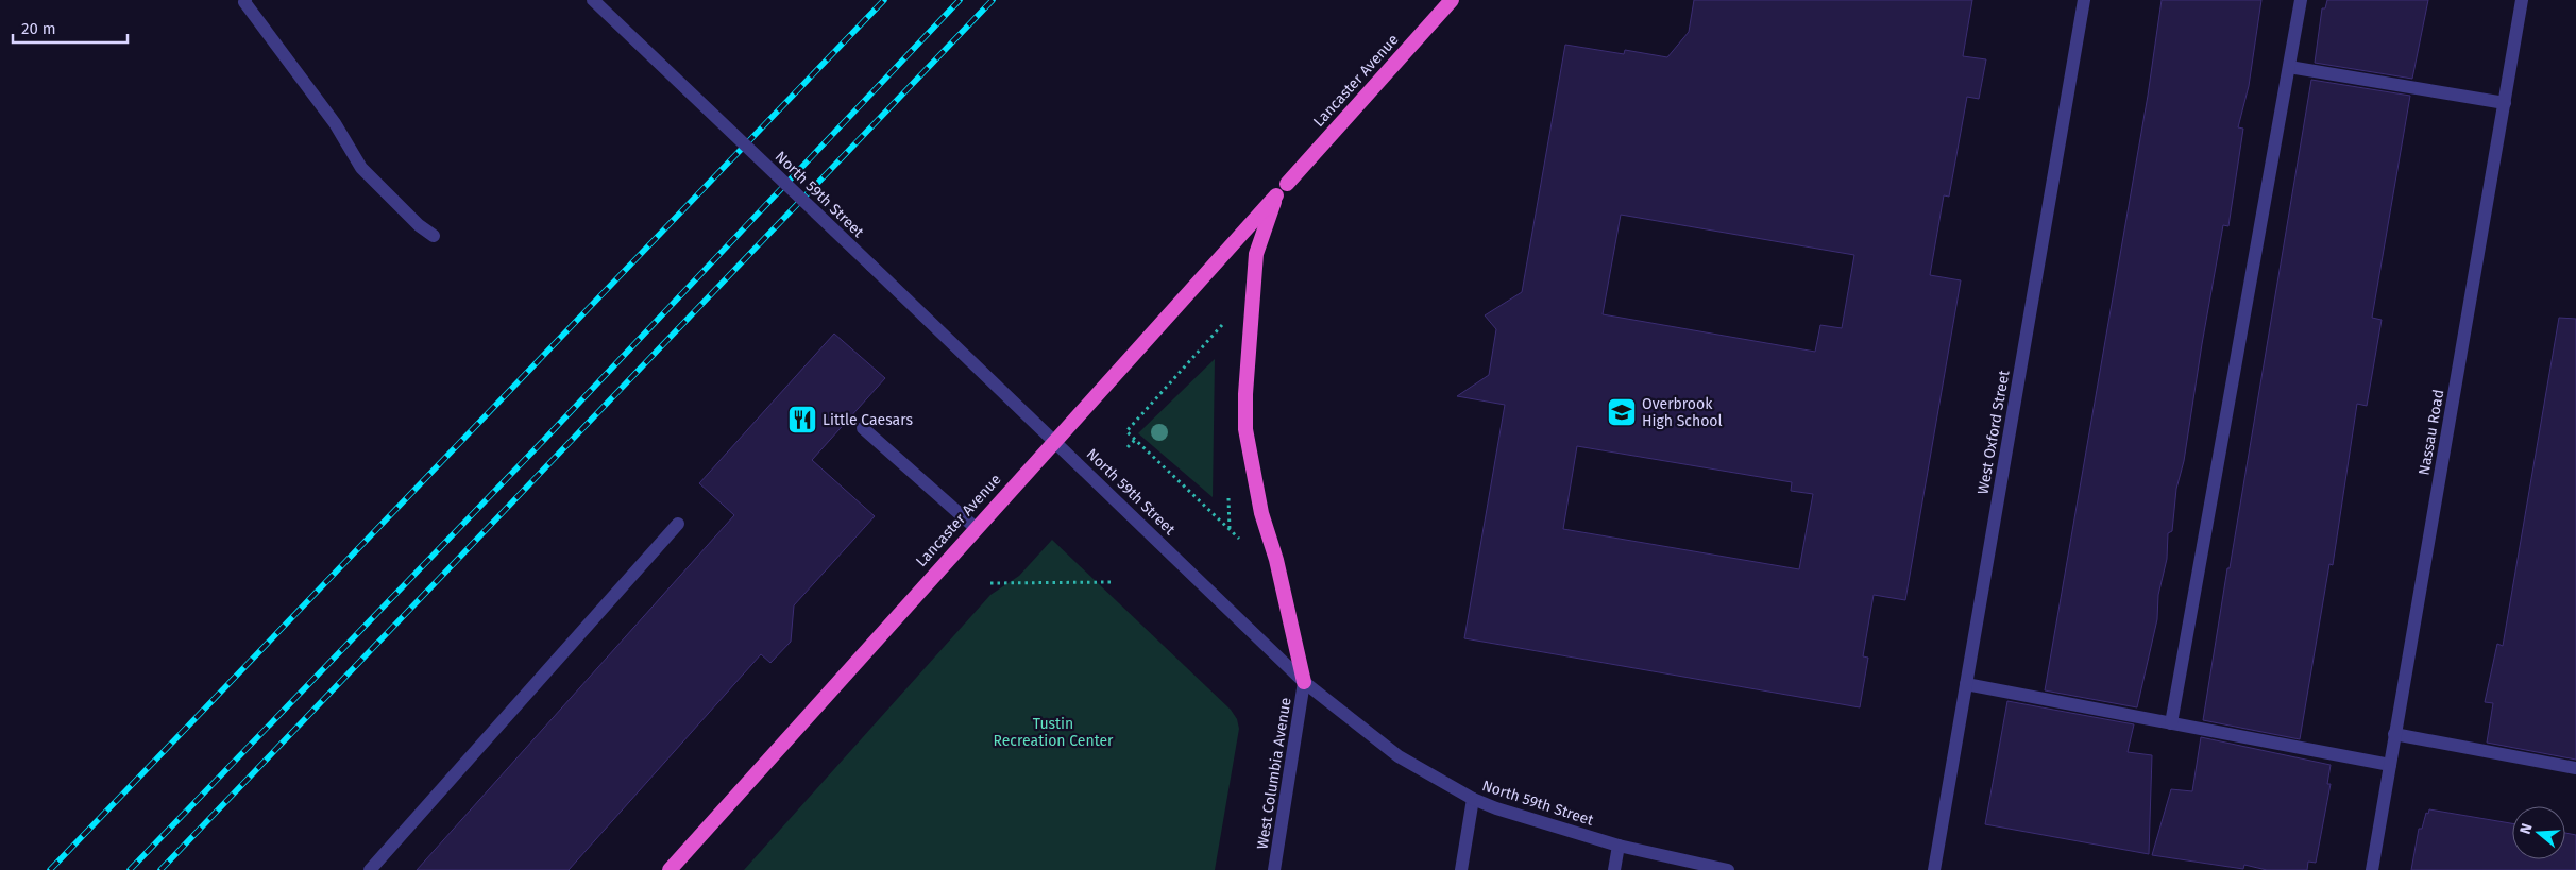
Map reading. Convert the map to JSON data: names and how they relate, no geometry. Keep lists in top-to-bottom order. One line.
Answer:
{"streets":{"highway":["Lancaster Avenue"],"street":["North 59th Street","West Oxford Street","Nassau Road","West Columbia Avenue"]},"crossings":[["Lancaster Avenue","North 59th Street"],["North 59th Street","West Columbia Avenue"]],"parks":["Tustin Recreation Center"],"places":{"school or university":["Overbrook High School"],"restaurant":["Little Caesars"]},"scale_bar":"20 m","north":"left"}
